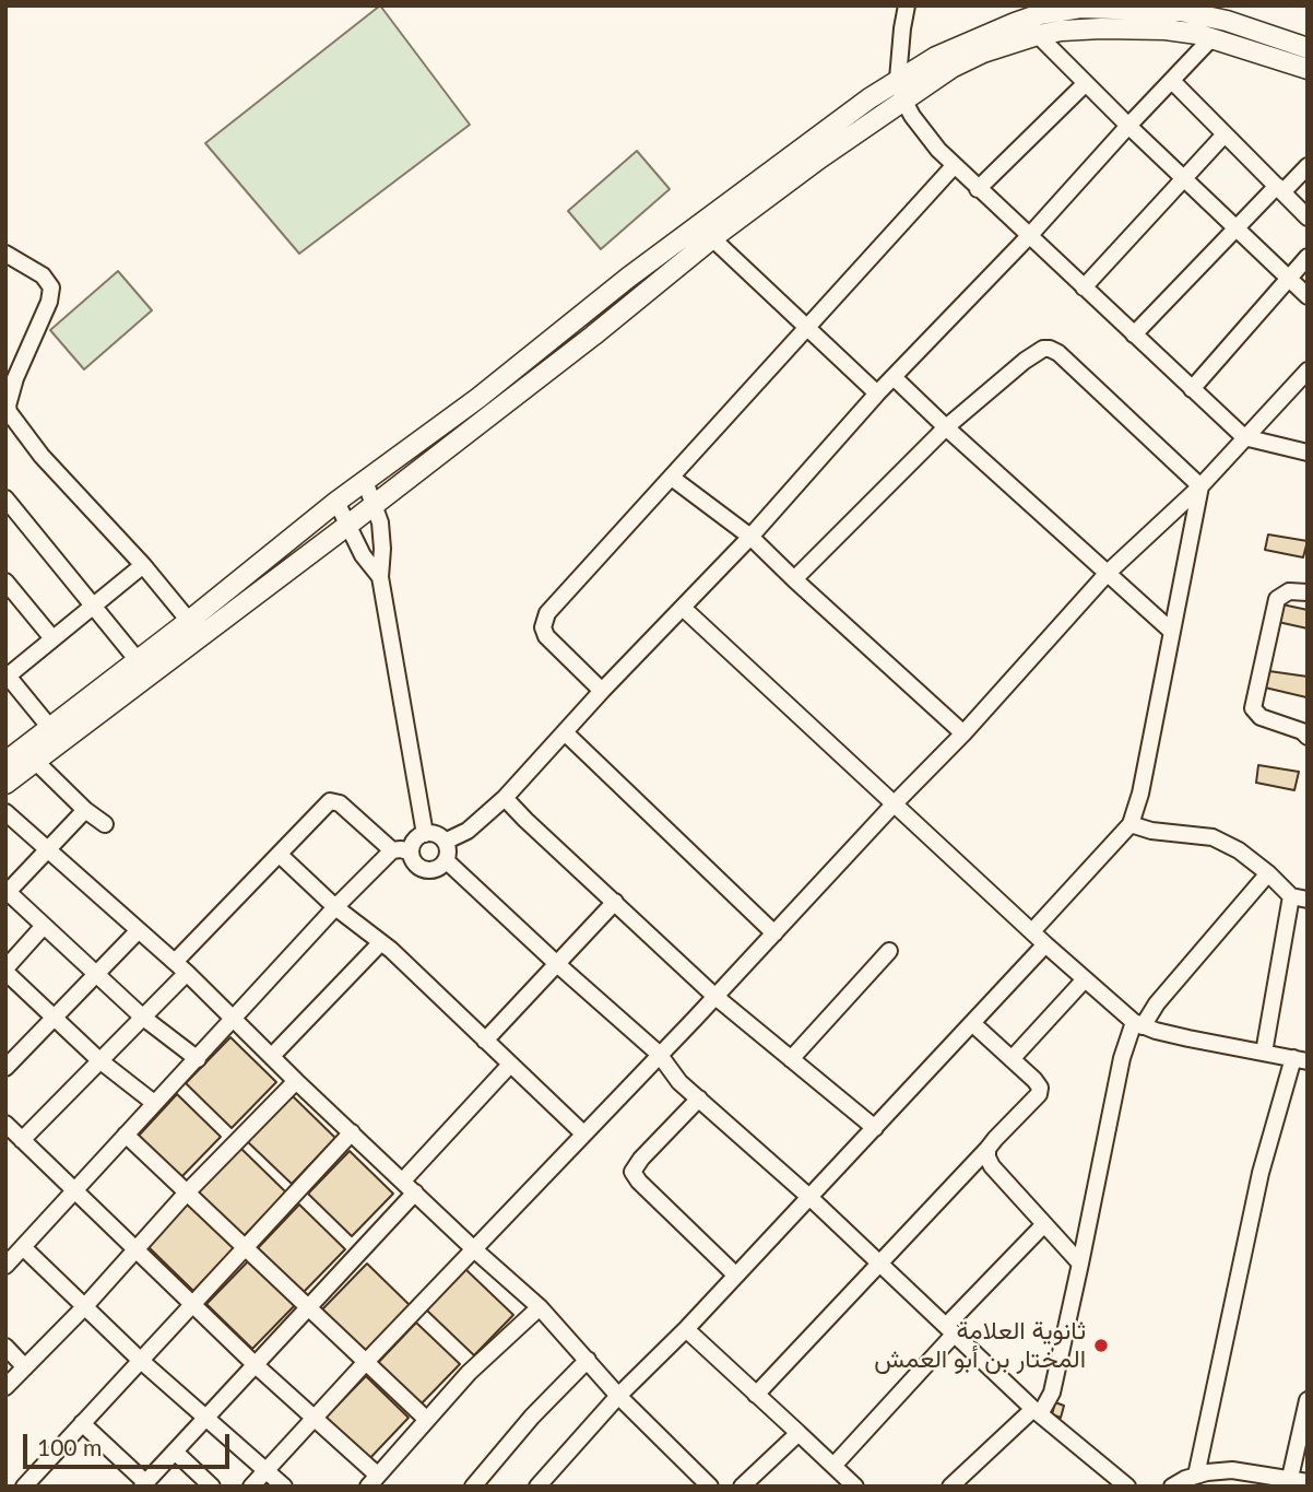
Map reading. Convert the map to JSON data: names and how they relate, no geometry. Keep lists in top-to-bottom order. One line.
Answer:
{"places":["ثانوية العلامة المختار بن أبو العمش"],"scale_bar":"100 m"}
